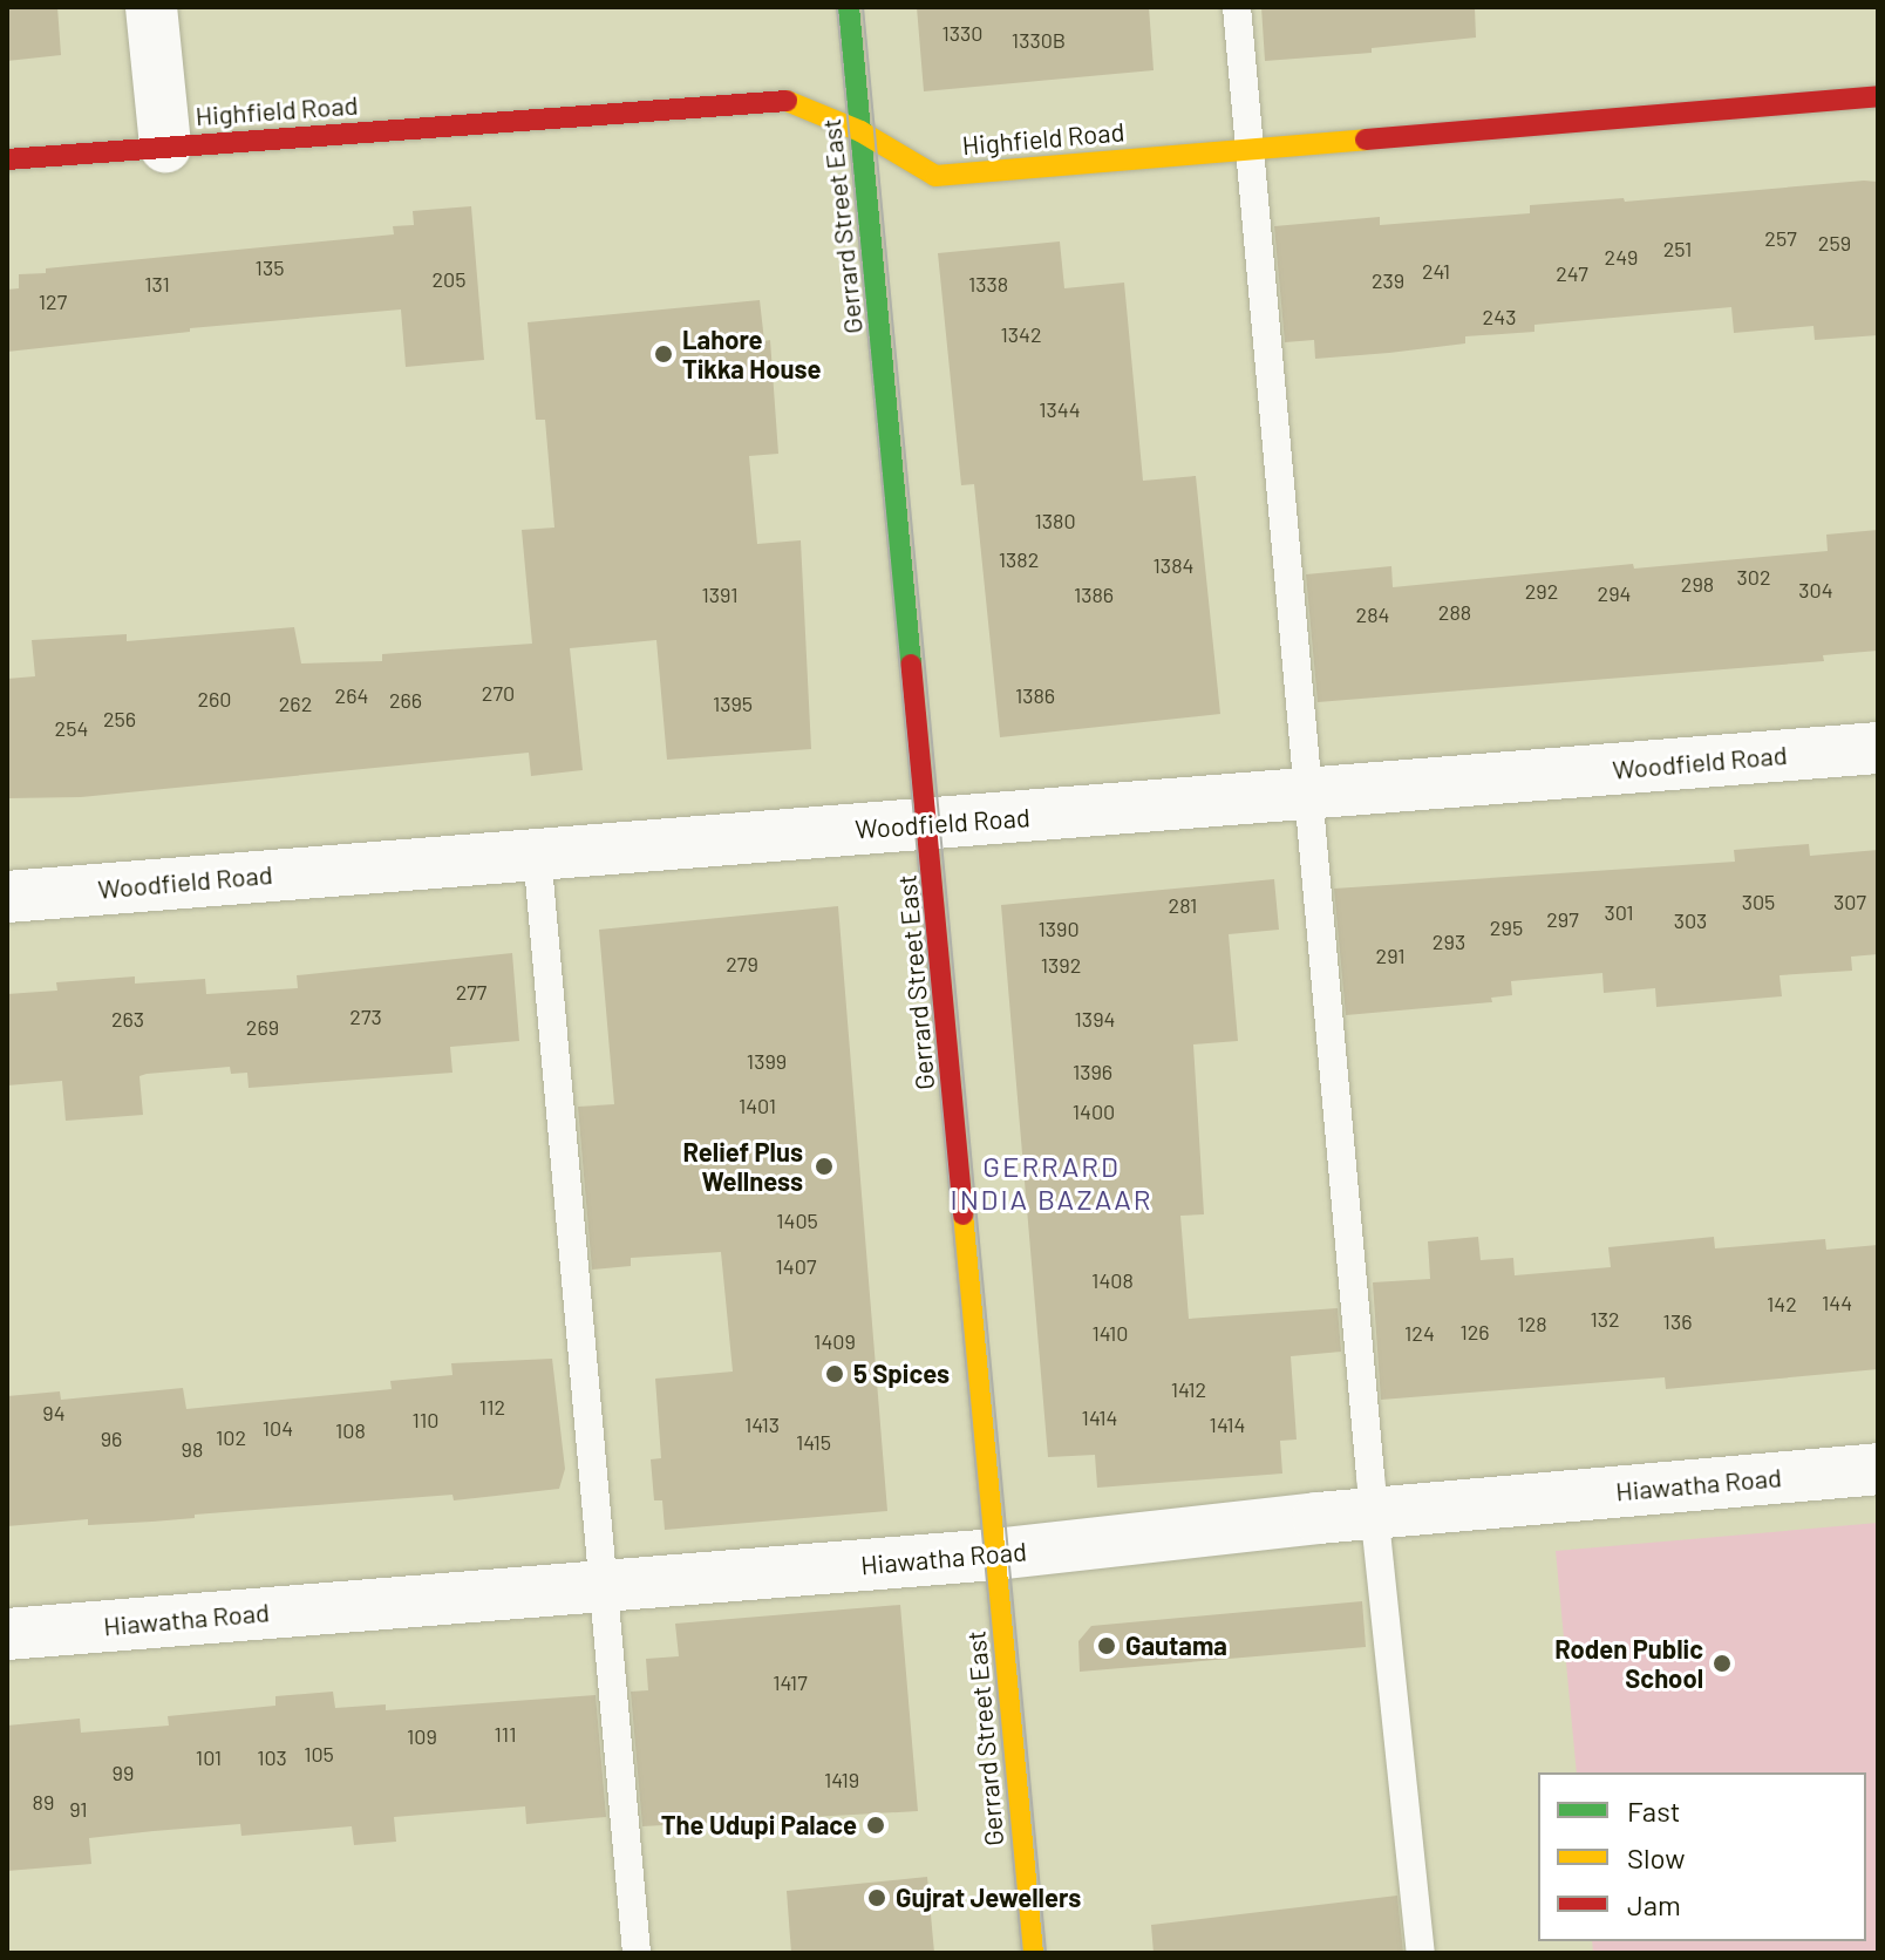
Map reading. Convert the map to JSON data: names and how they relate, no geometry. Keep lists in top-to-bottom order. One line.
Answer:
{"streets":{"main road":["Highfield Road","Gerrard Street East"],"street":["Woodfield Road","Hiawatha Road"]},"crossings":[["Highfield Road","Gerrard Street East"],["Gerrard Street East","Woodfield Road"],["Gerrard Street East","Hiawatha Road"]],"districts":["GERRARD INDIA BAZAAR"],"places":["Lahore Tikka House","Relief Plus Wellness","5 Spices","Gautama","Roden Public School","The Udupi Palace","Gujrat Jewellers"],"house_numbers":["1330","1330B","257","259","251","249","135","241","247","205","239","131","1338","127","243","1342","1344","1380","1382","1384","302","298","304","292","294","1391","1386","288","284","270","264","1386","260","266","262","1395","256","254","305","307","281","301","297","303","295","1390","293","291","279","1392","277","273","263","1394","269","1399","1396","1401","1400","1405","1407","1408","144","142","132","136","128","126","1410","124","1409","1412","112","94","1414","110","1413","1414","104","108","102","96","1415","98","1417","111","109","105","101","103","99","1419","89","91"],"legend":["Fast","Slow","Jam"]}
